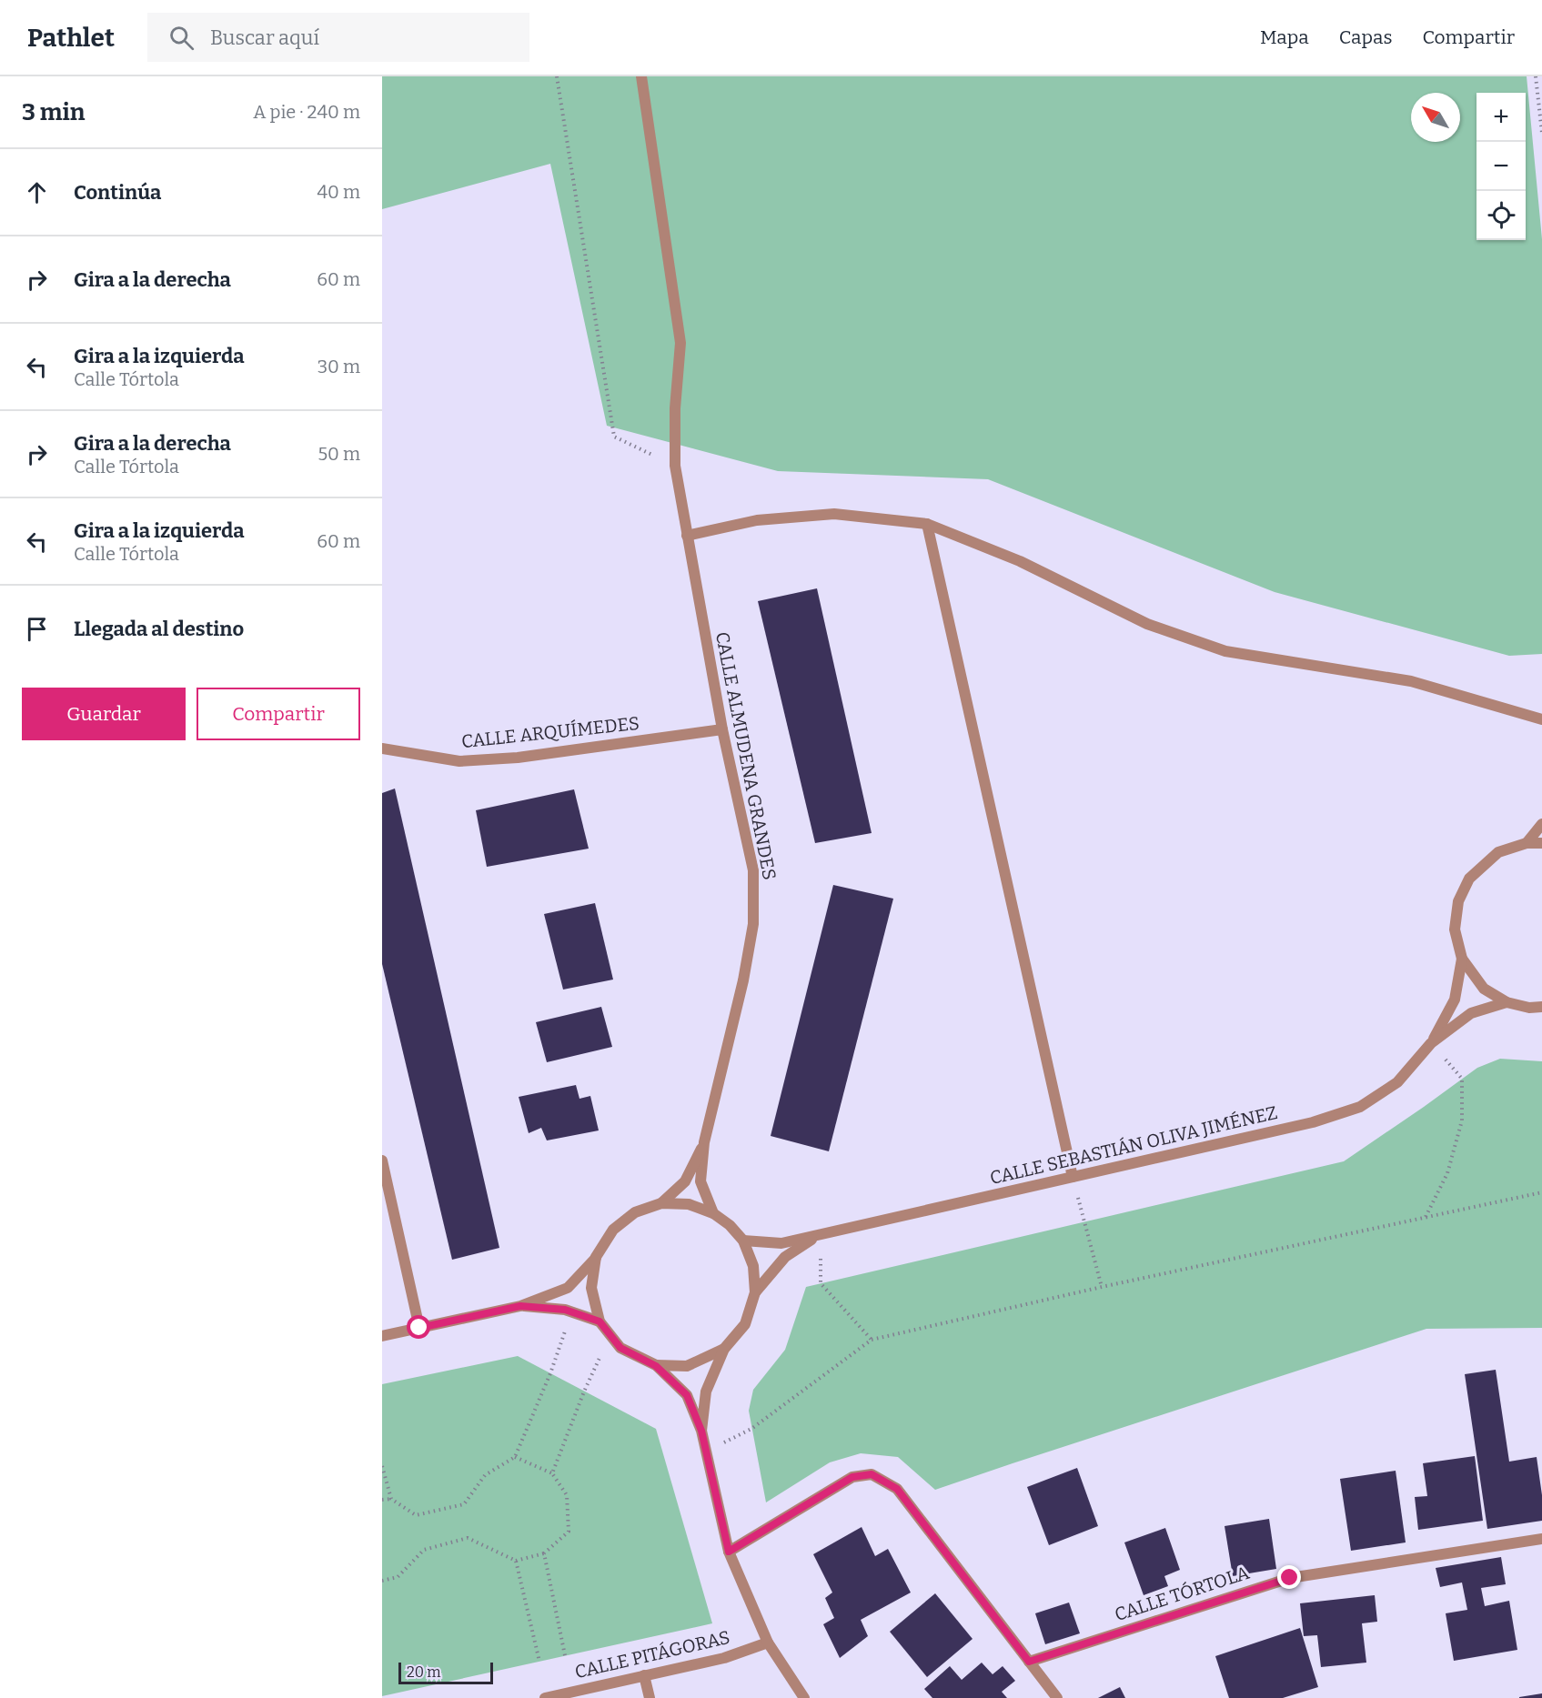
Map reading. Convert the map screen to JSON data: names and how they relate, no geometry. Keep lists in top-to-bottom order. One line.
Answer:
{"streets":{"street":["CALLE ARQUÍMEDES","CALLE ALMUDENA GRANDES","CALLE SEBASTIÁN OLIVA JIMÉNEZ","CALLE TÓRTOLA","CALLE PITÁGORAS"]},"crossings":[["CALLE ARQUÍMEDES","CALLE ALMUDENA GRANDES"],["CALLE ALMUDENA GRANDES","CALLE SEBASTIÁN OLIVA JIMÉNEZ"]],"scale_bar":"20 m","north":"top left","page":{"header":"Pathlet","search":"Buscar aquí","nav":["Mapa","Capas","Compartir"],"heading":["3 min","A pie · 240 m"],"map_buttons":["+","−"],"list":[["Continúa","40 m"],["Gira a la derecha","60 m"],["Gira a la izquierda","Calle Tórtola","30 m"],["Gira a la derecha","Calle Tórtola","50 m"],["Gira a la izquierda","Calle Tórtola","60 m"],"Llegada al destino"],"buttons":["Guardar","Compartir"],"scale":"20 m"}}
